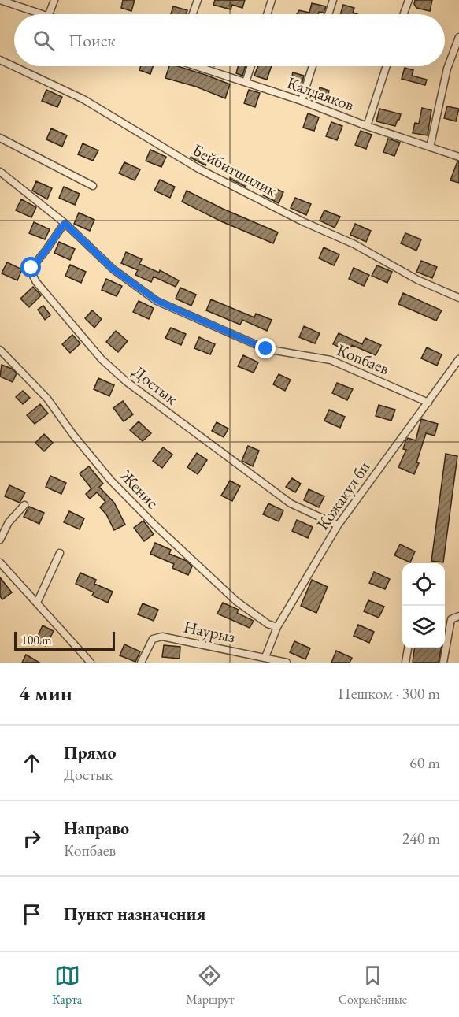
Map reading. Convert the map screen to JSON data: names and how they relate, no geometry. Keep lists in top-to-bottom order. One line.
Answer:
{"streets":{"street":["Калдаяков","Бейбитшилик","Копбаев","Достык","Женис","Кожакул би","Наурыз"]},"crossings":[["Копбаев","Достык"],["Копбаев","Кожакул би"],["Достык","Кожакул би"],["Женис","Кожакул би"],["Кожакул би","Наурыз"]],"scale_bar":"100 m","page":{"search":"Поиск","scale":"100 m","heading":["4 мин","Пешком · 300 m"],"list":[["Прямо","Достык","60 m"],["Направо","Копбаев","240 m"],"Пункт назначения"],"nav":["Карта","Маршрут","Сохранённые"]}}
